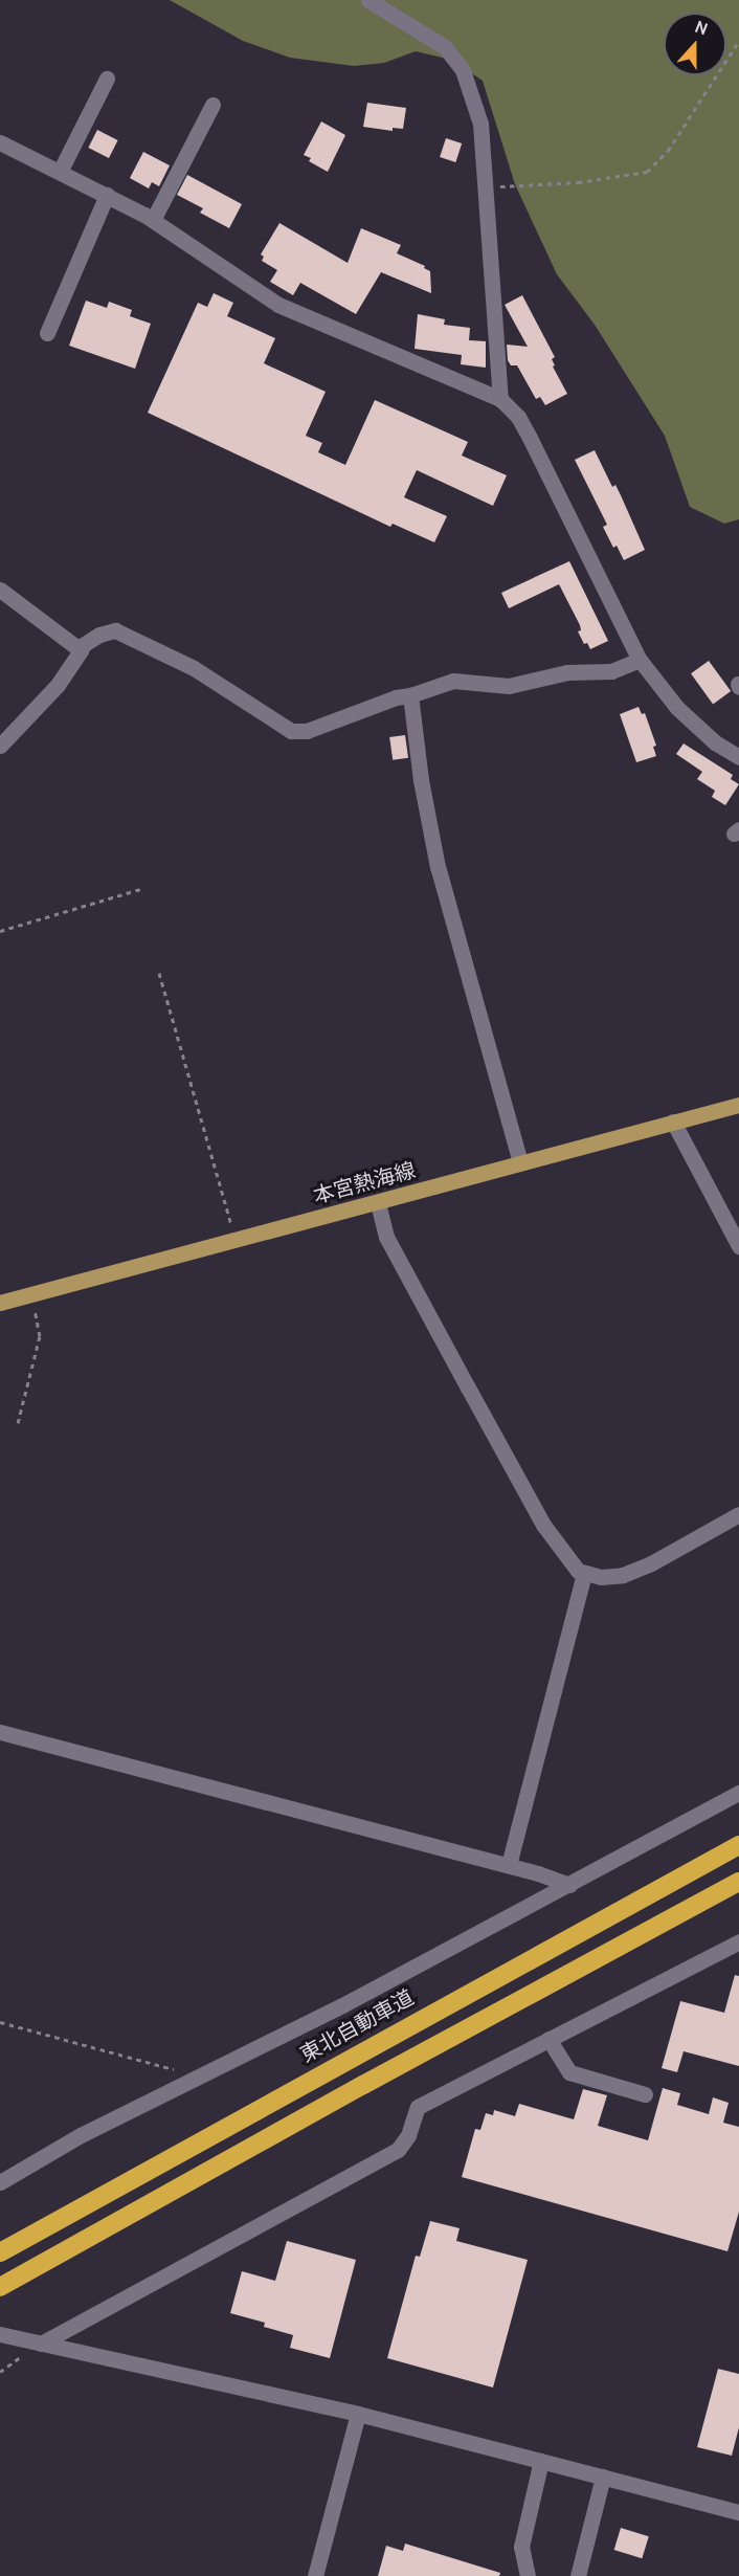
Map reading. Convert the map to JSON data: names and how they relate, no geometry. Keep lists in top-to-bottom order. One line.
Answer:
{"streets":{"highway":["東北自動車道"],"main road":["本宮熱海線"]},"north":"top"}
